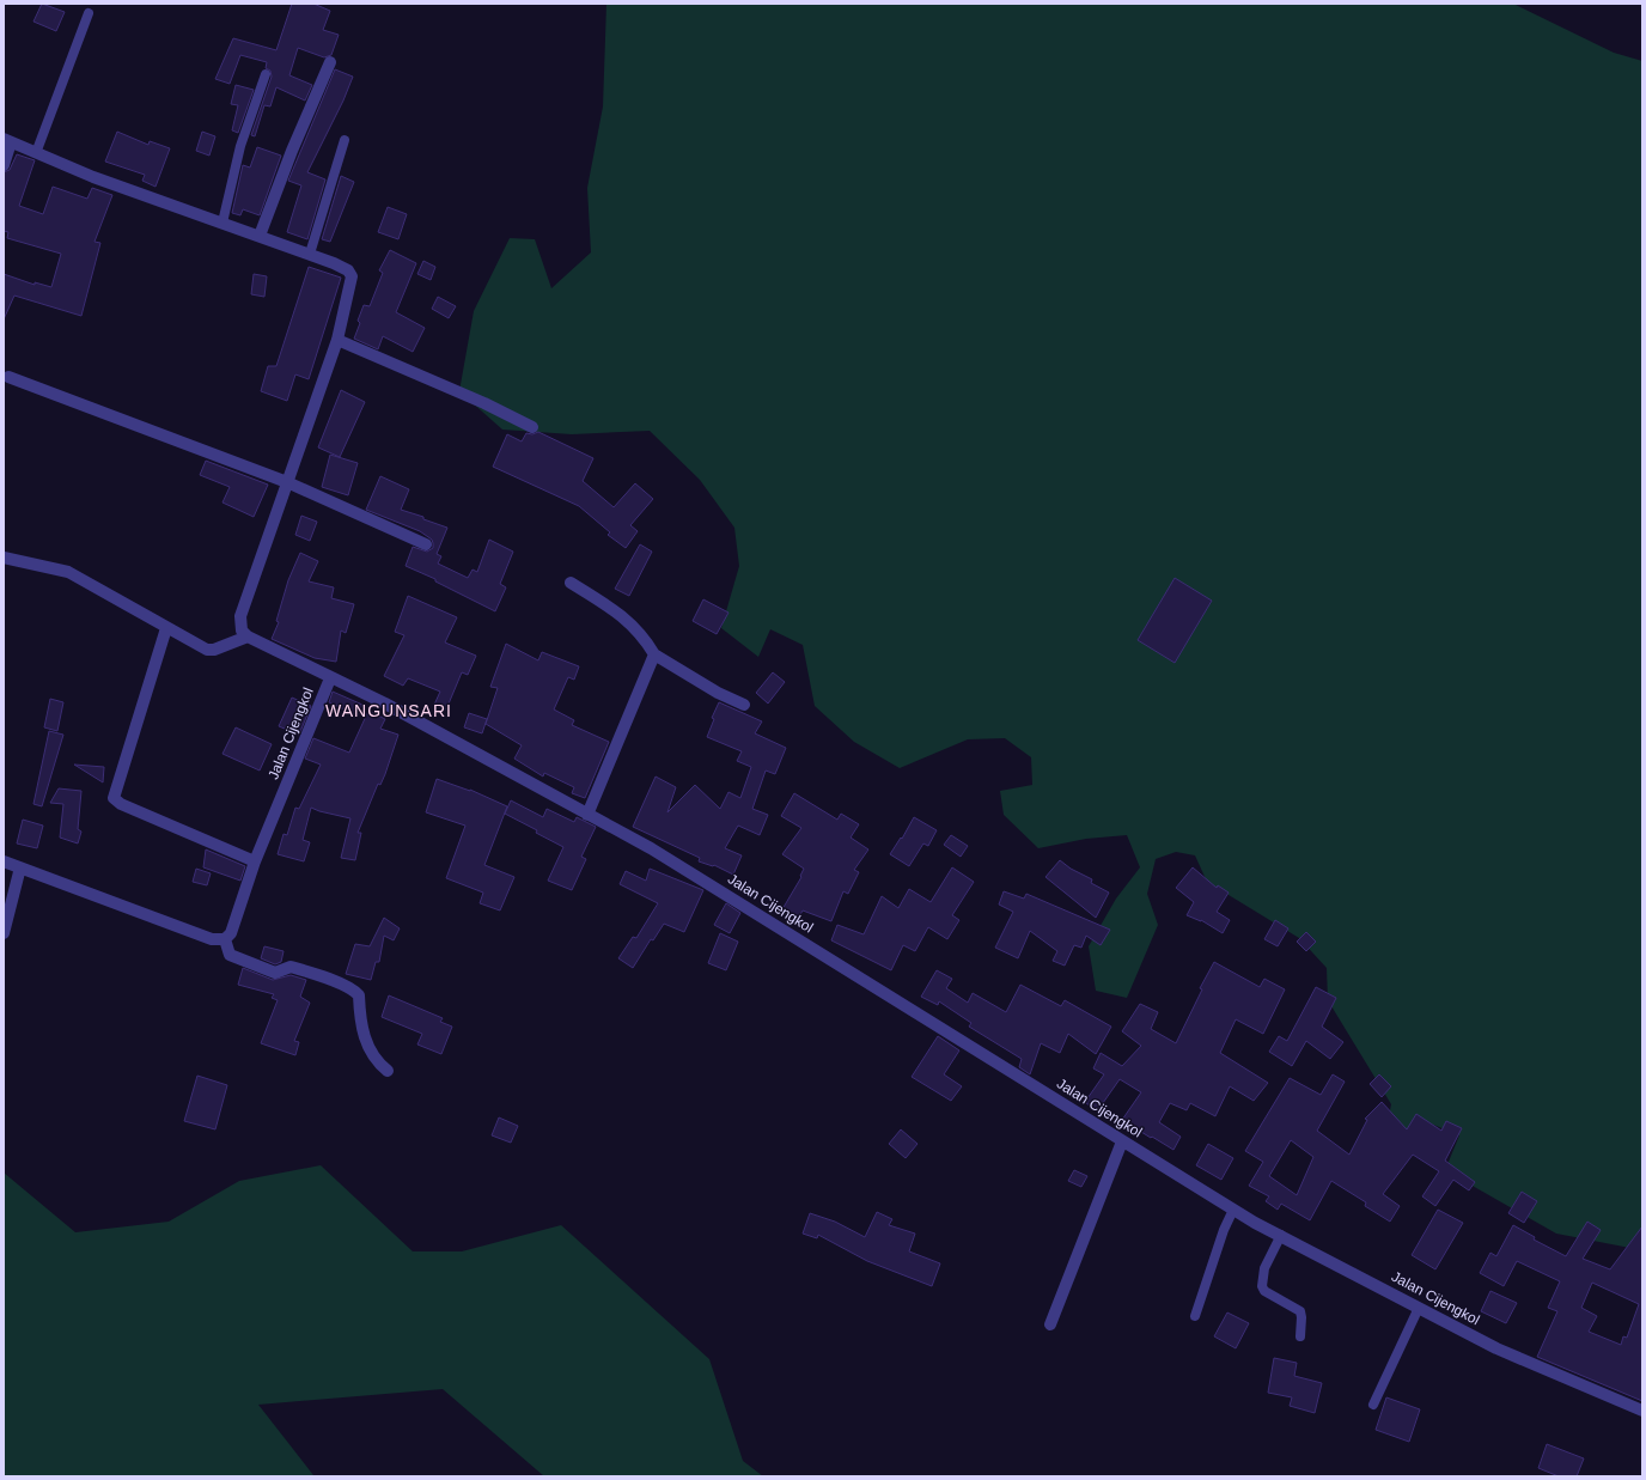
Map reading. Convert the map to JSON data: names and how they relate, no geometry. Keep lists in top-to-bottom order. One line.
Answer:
{"streets":{"street":["Jalan Cijengkol"]},"districts":["WANGUNSARI"]}
